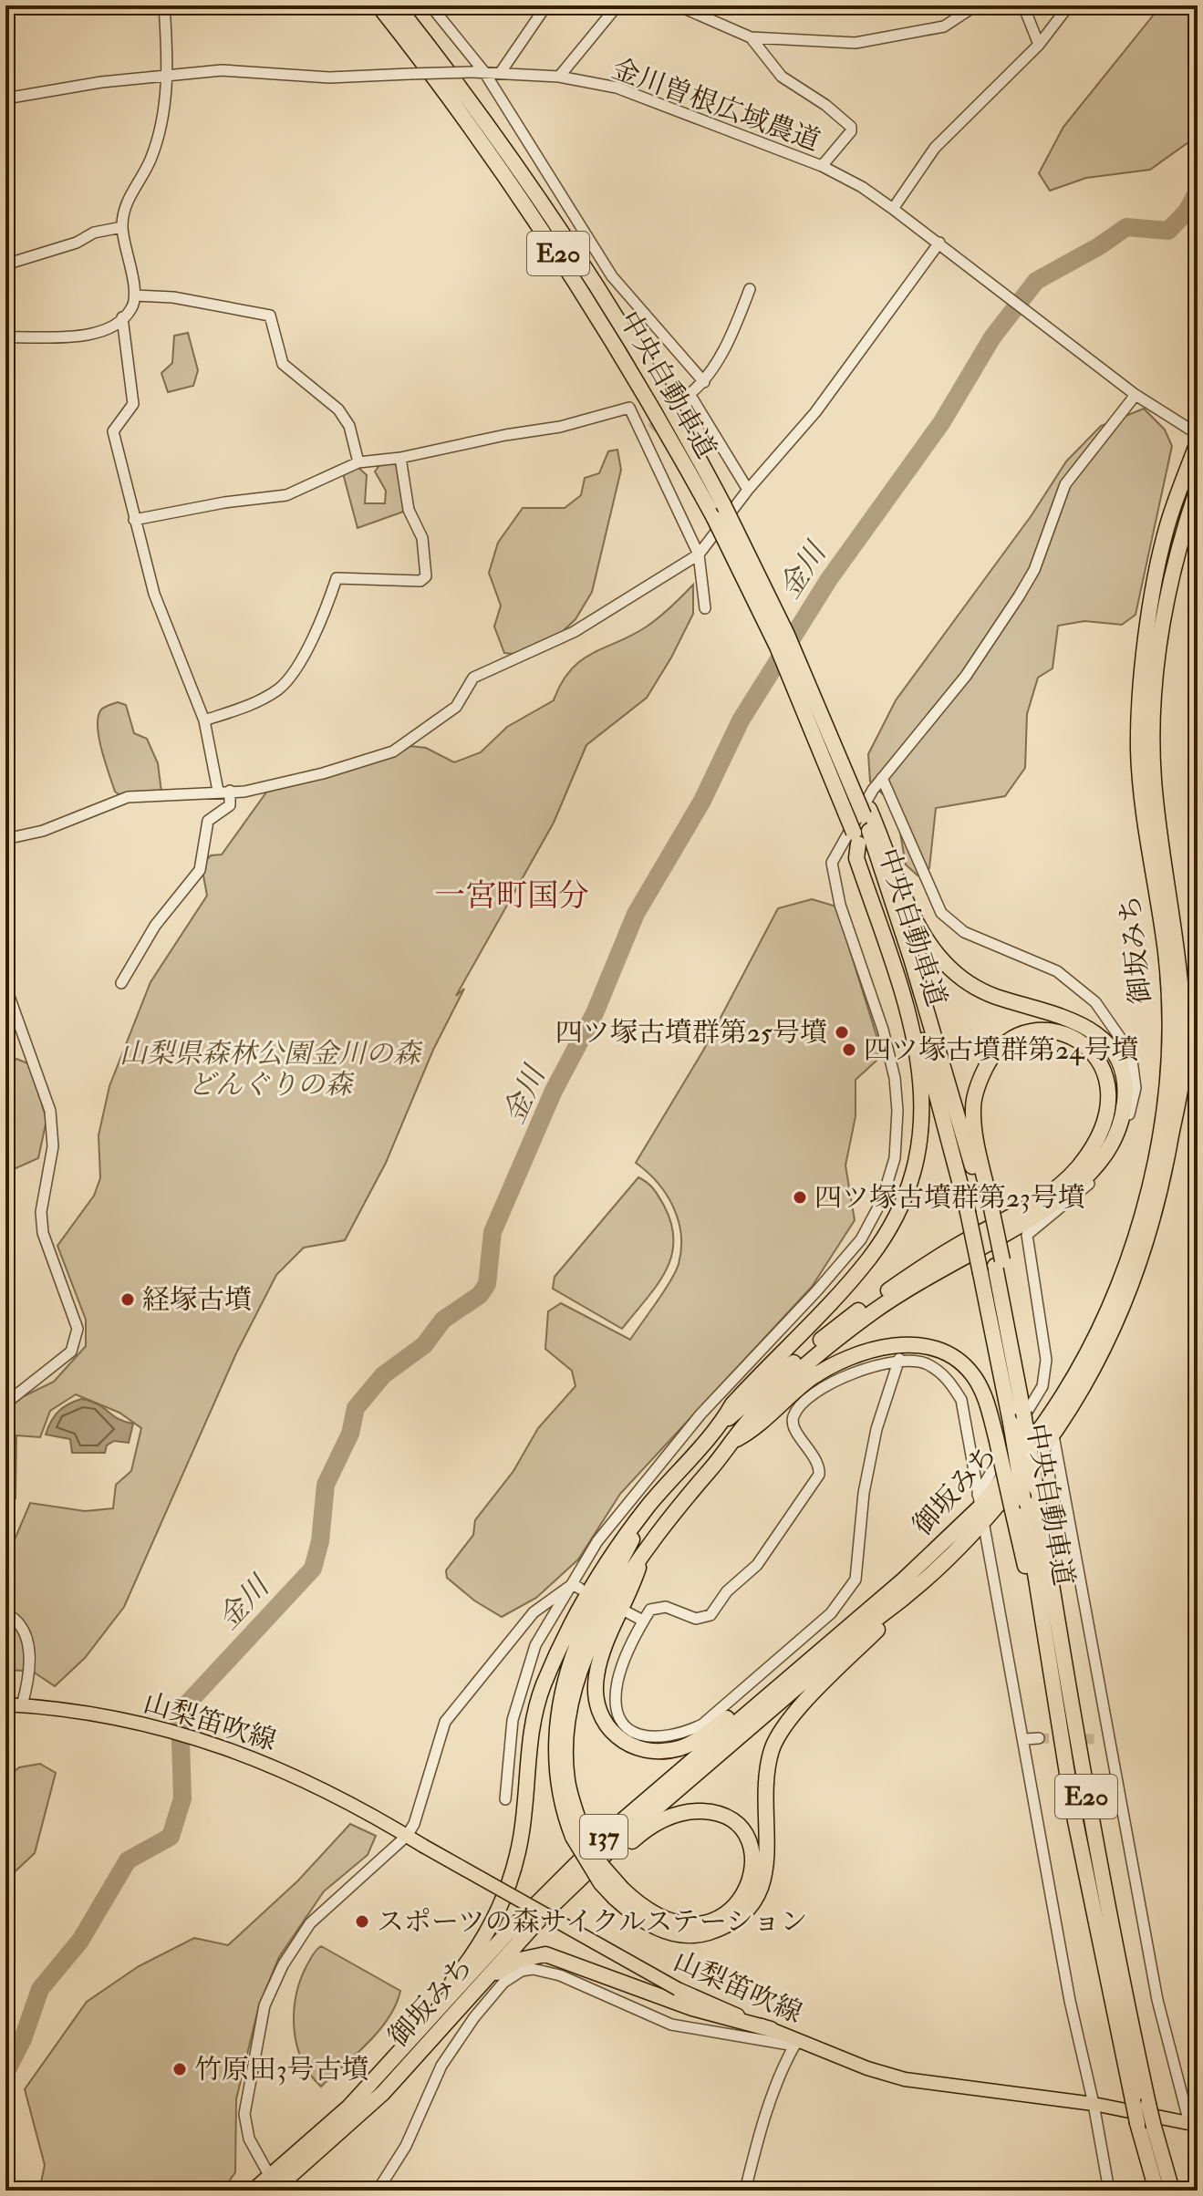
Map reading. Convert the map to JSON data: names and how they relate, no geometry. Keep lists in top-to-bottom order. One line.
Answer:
{"streets":{"highway":["E20","中央自動車道","御坂みち","137"],"main road":["山梨笛吹線"],"street":["金川曽根広域農道"]},"districts":["一宮町国分"],"water":["金川"],"parks":["山梨県森林公園金川の森 どんぐりの森"],"places":["四ツ塚古墳群第25号墳","四ツ塚古墳群第24号墳","四ツ塚古墳群第23号墳","経塚古墳","スポーツの森サイクルステーション","竹原田3号古墳"]}
